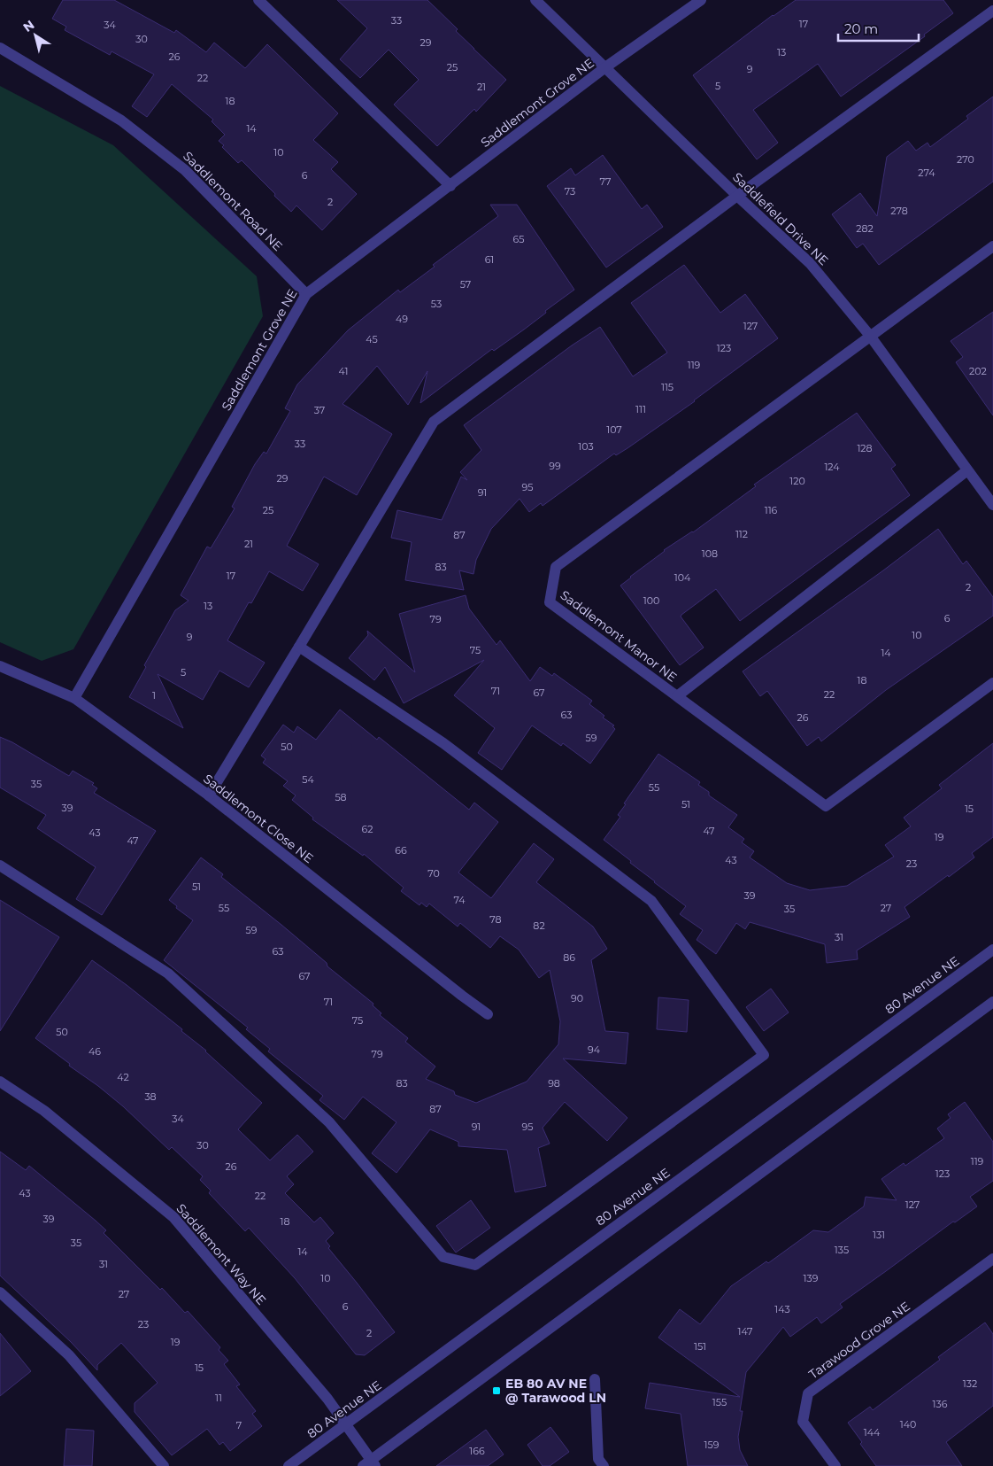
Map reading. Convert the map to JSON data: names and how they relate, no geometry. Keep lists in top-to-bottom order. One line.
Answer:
{"streets":{"street":["Saddlemont Grove NE","Saddlemont Road NE","Saddlefield Drive NE","Saddlemont Manor NE","Saddlemont Close NE","80 Avenue NE","Saddlemont Way NE","Tarawood Grove NE"]},"crossings":[["Saddlemont Grove NE","Saddlemont Road NE"],["Saddlemont Grove NE","Saddlefield Drive NE"],["Saddlemont Grove NE","Saddlemont Close NE"],["Saddlefield Drive NE","Saddlemont Manor NE"],["80 Avenue NE","Saddlemont Way NE"]],"places":{"transit":["EB 80 AV NE @ Tarawood LN"]},"house_numbers":["33","17","34","30","29","13","26","25","9","22","5","21","18","14","10","270","274","6","77","73","2","278","282","65","61","57","53","49","127","45","123","119","41","202","115","111","37","107","33","103","128","99","124","29","120","95","91","25","116","112","87","21","108","83","17","104","2","100","13","6","79","10","9","75","14","5","18","71","67","22","1","63","26","59","50","54","35","55","58","51","39","15","62","47","43","19","47","66","43","23","70","51","39","74","55","27","35","78","82","59","31","63","86","67","90","71","75","50","94","46","79","42","83","98","38","87","34","91","95","30","119","26","123","43","22","127","39","18","131","35","135","14","31","10","139","27","6","143","23","147","2","19","151","15","132","11","155","136","140","7","144","159","166"],"scale_bar":"20 m","north":"top left"}
